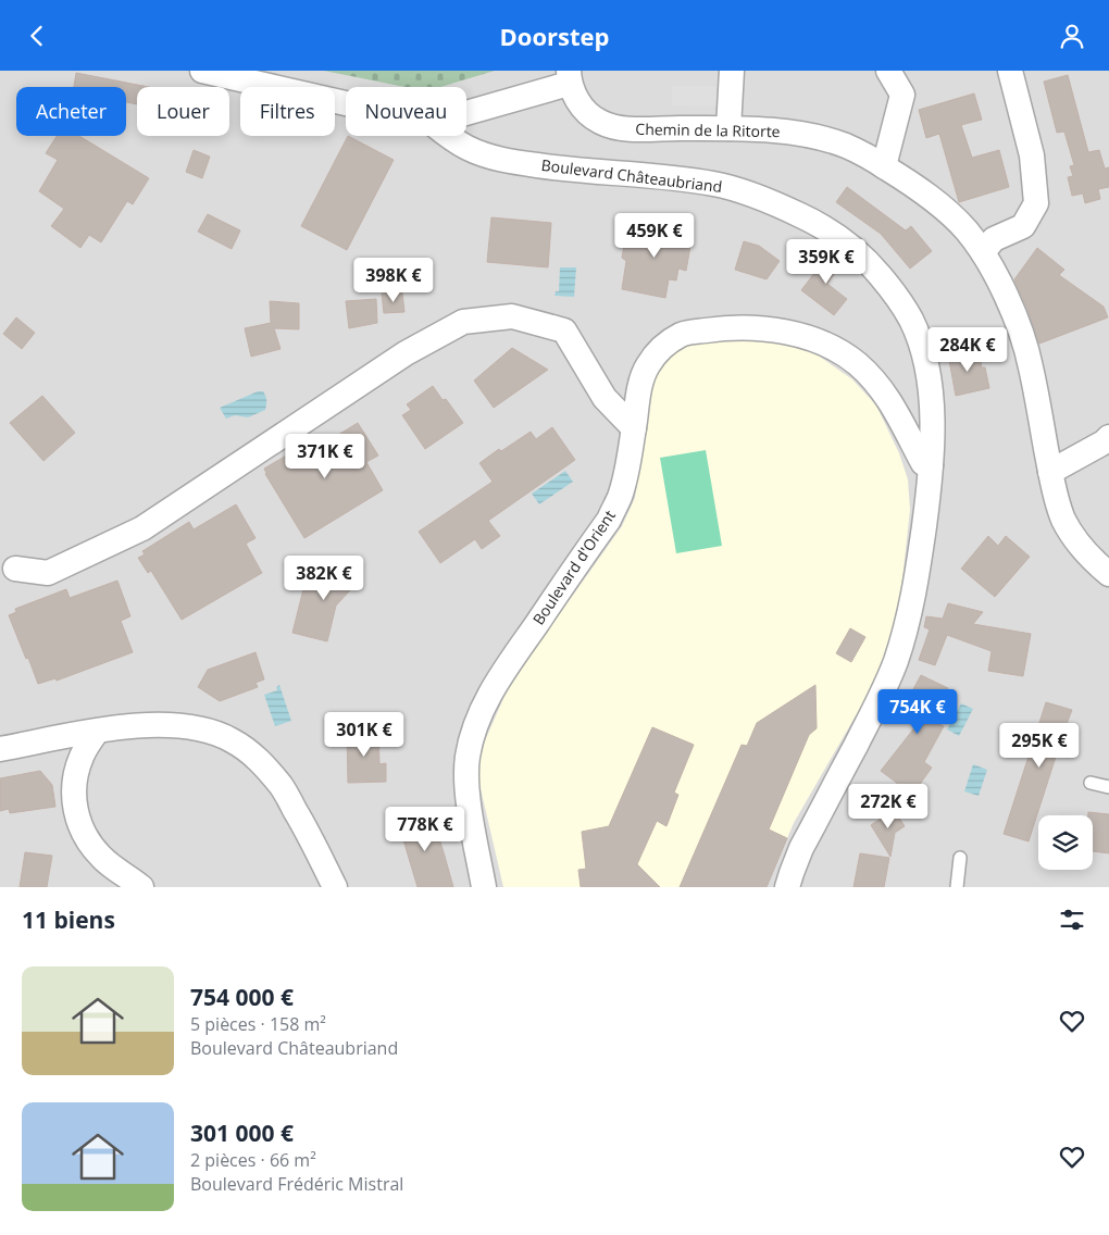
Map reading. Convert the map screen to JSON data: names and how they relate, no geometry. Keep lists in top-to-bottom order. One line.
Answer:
{"streets":{"street":["Chemin de la Ritorte","Boulevard Châteaubriand","Boulevard d'Orient"]},"crossings":[["Boulevard Châteaubriand","Boulevard d'Orient"]],"page":{"header":"Doorstep","chip":["Acheter","Louer","Filtres","Nouveau"],"price":["459K €","359K €","398K €","284K €","371K €","382K €","754K €","301K €","295K €","272K €","778K €"],"heading":"11 biens","list":[{"name":"754 000 €","note":"5 pièces · 158 m² · Boulevard Châteaubriand"},{"name":"301 000 €","note":"2 pièces · 66 m² · Boulevard Frédéric Mistral"}]}}
